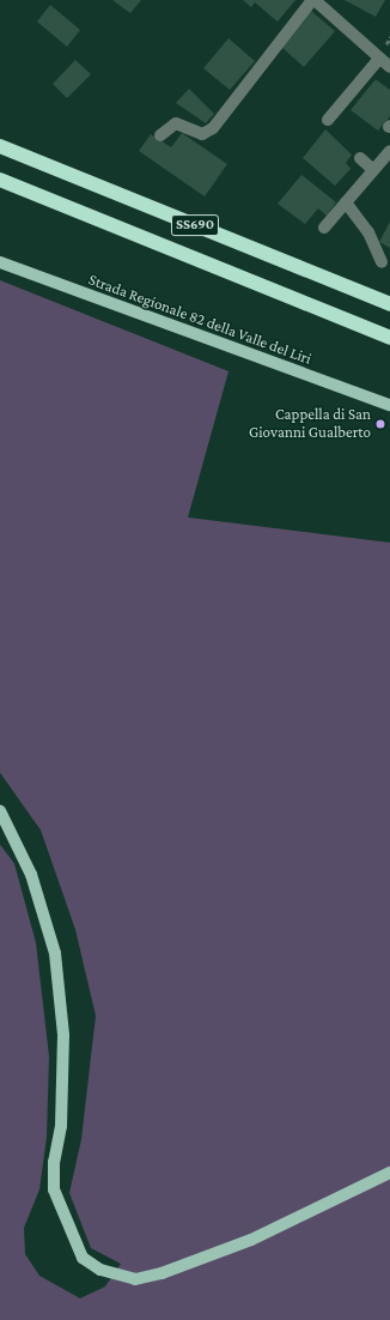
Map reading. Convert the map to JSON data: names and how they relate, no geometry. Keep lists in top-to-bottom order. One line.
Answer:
{"streets":{"highway":["SS690"],"main road":["Strada Regionale 82 della Valle del Liri"]},"places":["Cappella di San Giovanni Gualberto"]}
